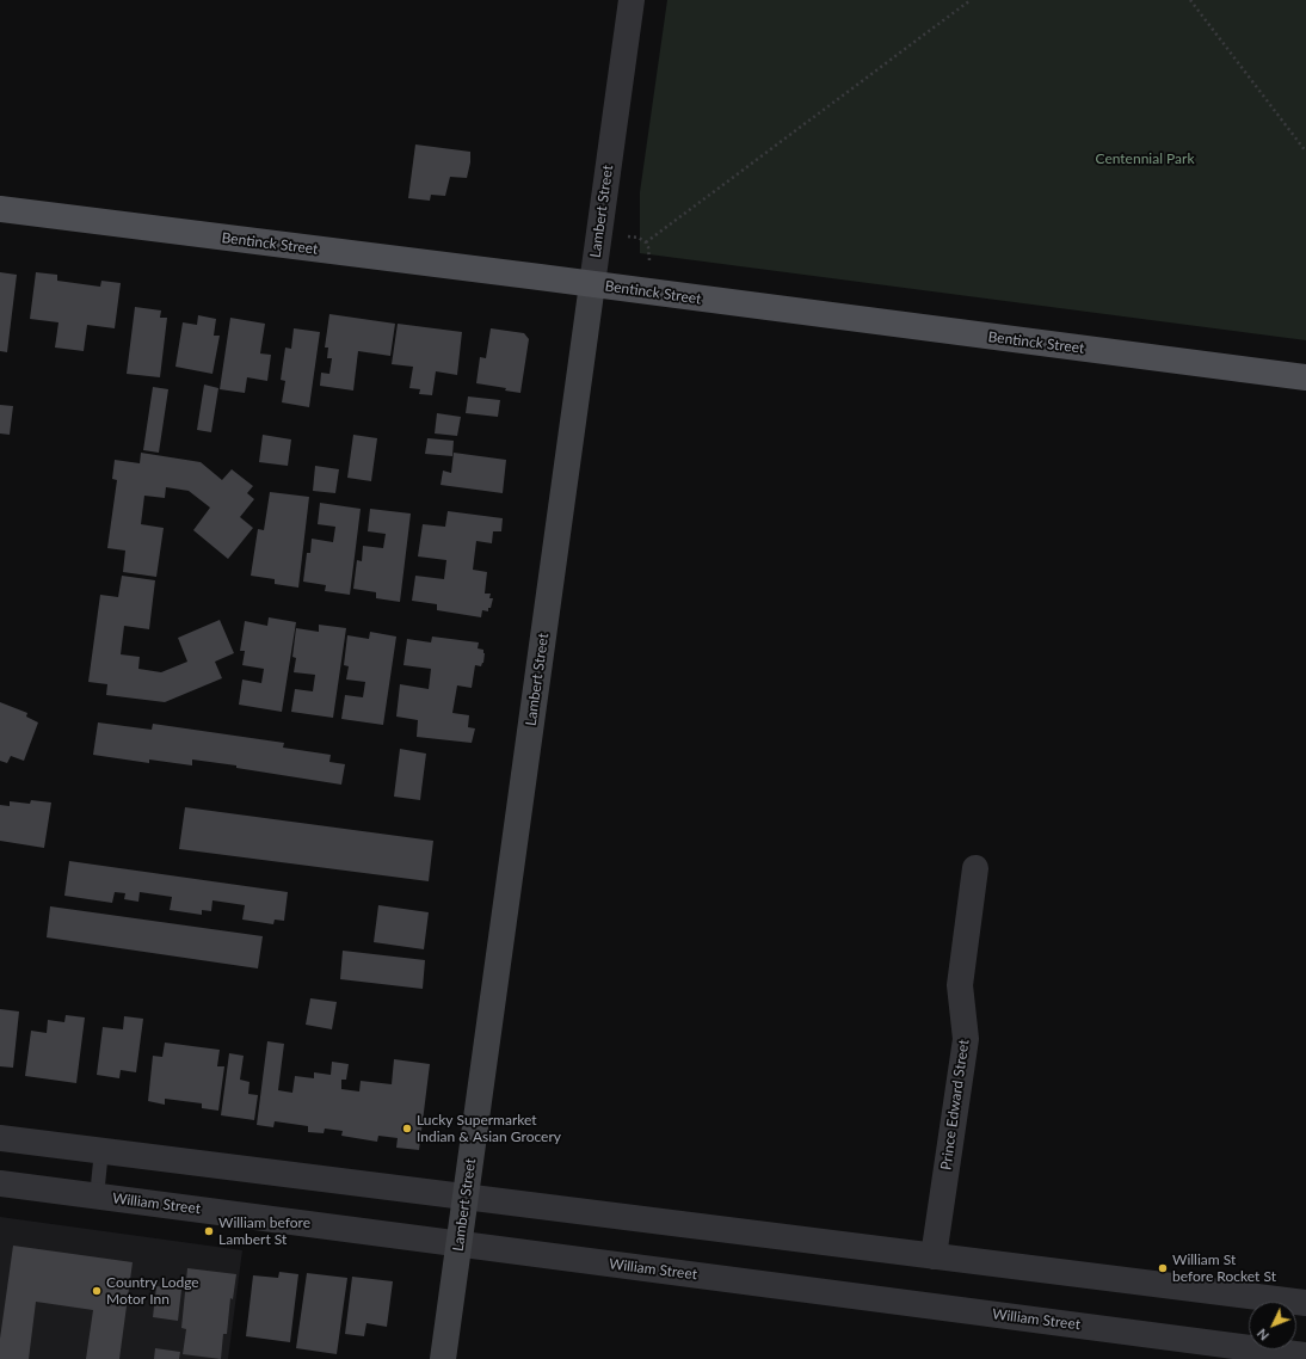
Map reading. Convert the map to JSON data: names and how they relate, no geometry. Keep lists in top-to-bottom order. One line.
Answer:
{"streets":{"main road":["Lambert Street","Bentinck Street"],"street":["Prince Edward Street","William Street"]},"crossings":[["Lambert Street","Bentinck Street"],["Lambert Street","William Street"]],"parks":["Centennial Park"],"places":["Lucky Supermarket Indian & Asian Grocery","William before Lambert St","William St before Rocket St","Country Lodge Motor Inn"],"north":"bottom left"}
